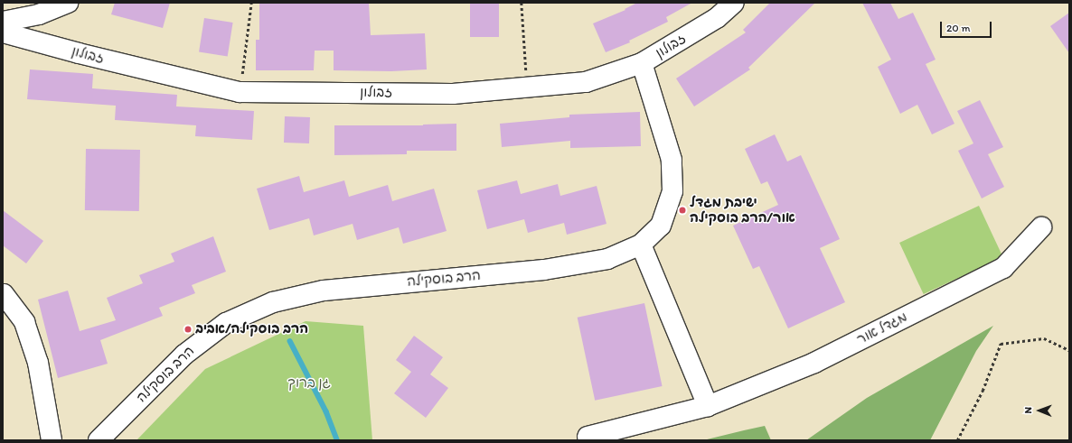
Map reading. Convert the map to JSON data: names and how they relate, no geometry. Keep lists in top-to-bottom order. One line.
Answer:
{"streets":{"street":["זבולון","הרב בוסקילה","מגדל אור"]},"crossings":[["זבולון","הרב בוסקילה"]],"parks":["גן ברוך"],"places":["ישיבת מגדל אור/הרב בוסקילה","הרב בוסקילה/אביב"],"scale_bar":"20 m","north":"left"}
